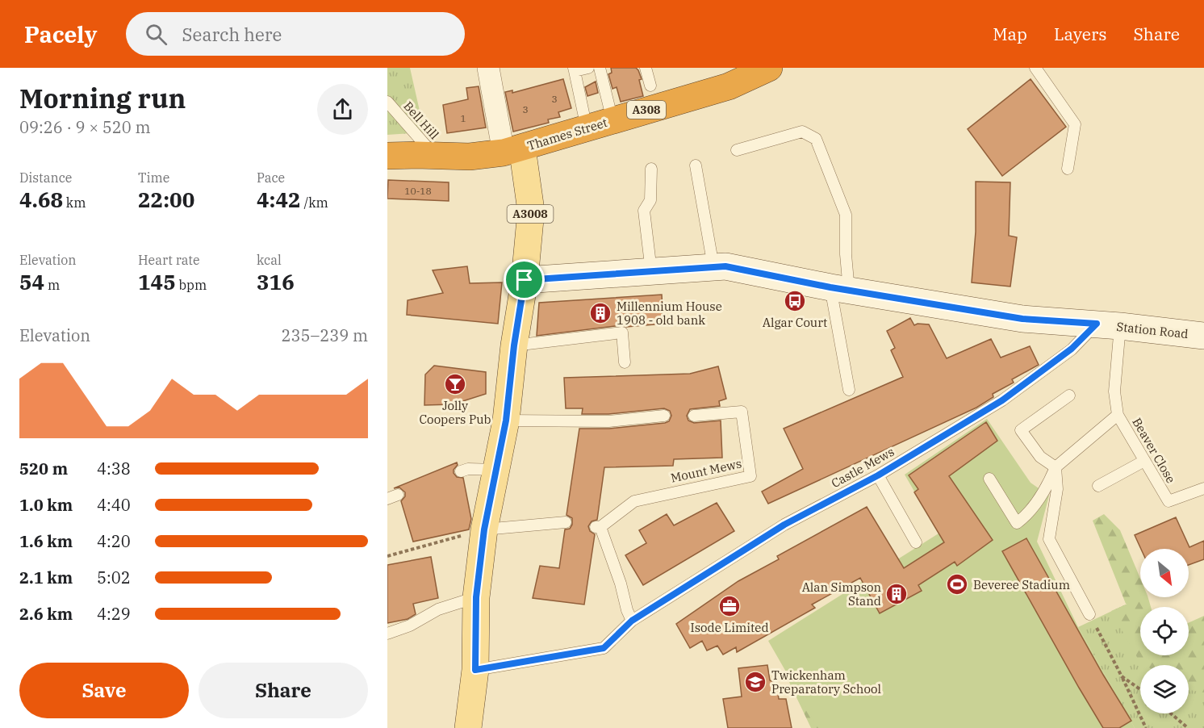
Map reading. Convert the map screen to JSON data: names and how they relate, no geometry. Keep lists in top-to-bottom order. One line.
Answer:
{"streets":{"highway":["A308","Thames Street"],"main road":["A3008"],"street":["Station Road"],"lane":["Bell Hill","Beaver Close","Castle Mews","Mount Mews"]},"crossings":[["Bell Hill","Thames Street"],["Thames Street","A3008"],["A3008","Station Road"],["A3008","Castle Mews"],["Station Road","Beaver Close"],["Station Road","Castle Mews"],["Beaver Close","Castle Mews"],["Castle Mews","Mount Mews"]],"places":{"bus stop":["Algar Court"],"building":["Millennium House 1908 - old bank","Alan Simpson Stand"],"bar":["Jolly Coopers Pub"],"sports":["Beveree Stadium"],"office":["Isode Limited"],"school or university":["Twickenham Preparatory School"]},"house_numbers":["3","3","1","10-18"],"north":"bottom right","page":{"header":"Pacely","search":"Search here","nav":["Map","Layers","Share"],"heading":["Morning run","09:26 · 9 × 520 m"],"stats":[["Distance","4.68 km"],["Time","22:00"],["Pace","4:42 /km"],["Elevation","54 m"],["Heart rate","145 bpm"],["kcal","316"]],"chart":["Elevation","235–239 m"],"list":[{"name":"520 m","note":"4:38"},{"name":"1.0 km","note":"4:40"},{"name":"1.6 km","note":"4:20"},{"name":"2.1 km","note":"5:02"},{"name":"2.6 km","note":"4:29"}],"buttons":["Save","Share"]}}
